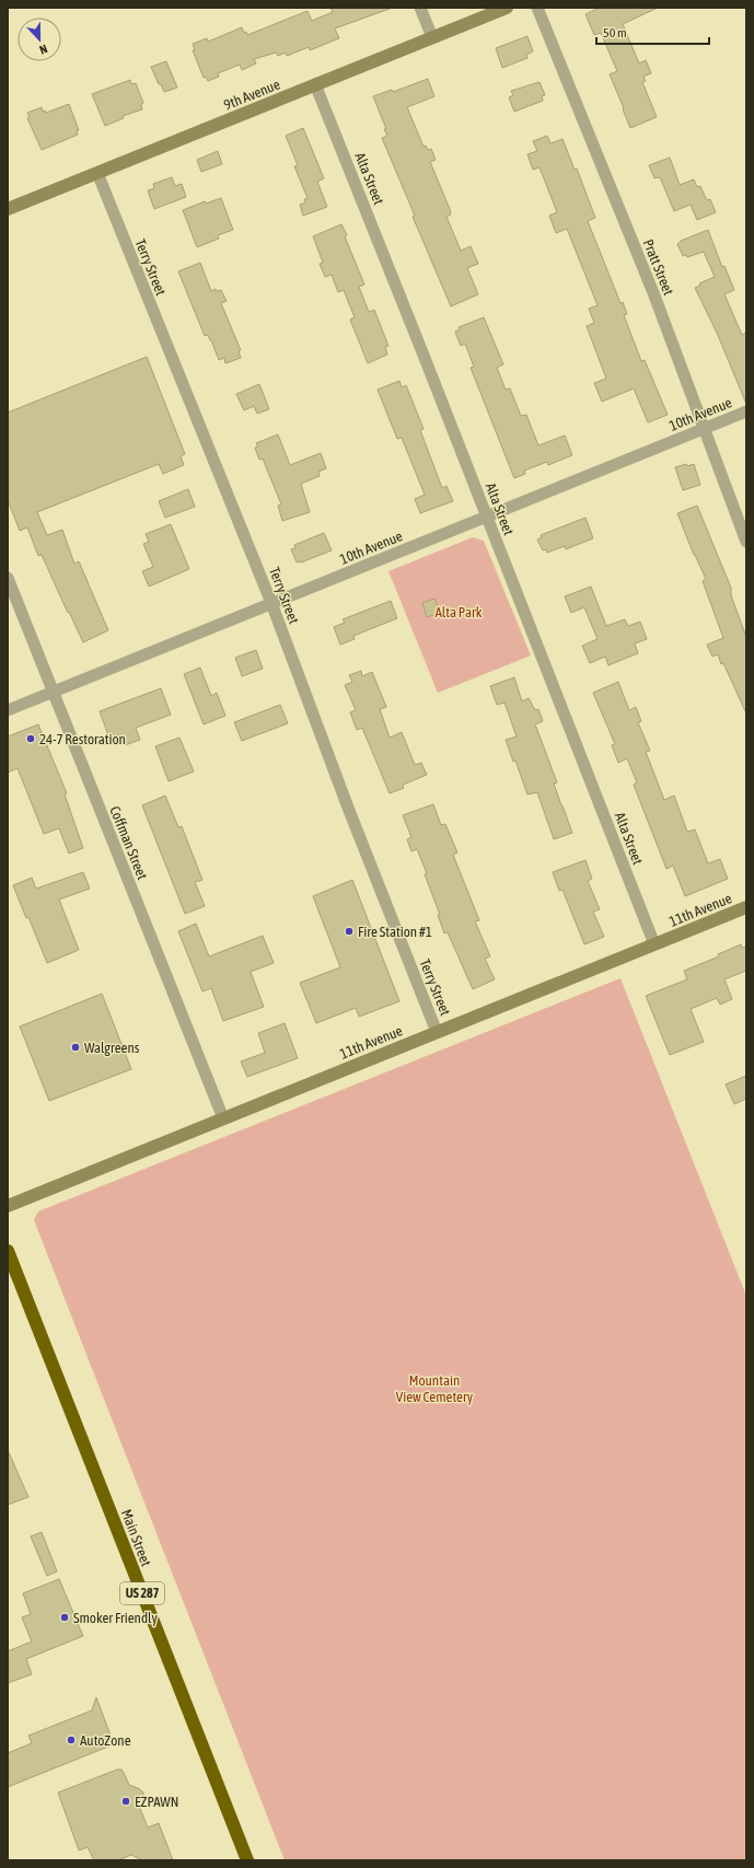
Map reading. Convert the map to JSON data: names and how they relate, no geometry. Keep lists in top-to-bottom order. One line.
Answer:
{"streets":{"highway":["Main Street","US 287"],"street":["9th Avenue","Alta Street","Terry Street","Pratt Street","10th Avenue","Coffman Street","11th Avenue"]},"crossings":[["9th Avenue","Alta Street"],["9th Avenue","Terry Street"],["Alta Street","10th Avenue"],["Alta Street","11th Avenue"],["Terry Street","10th Avenue"],["Terry Street","11th Avenue"],["Pratt Street","10th Avenue"],["10th Avenue","Coffman Street"],["Coffman Street","11th Avenue"]],"parks":["Alta Park","Mountain View Cemetery"],"places":["24-7 Restoration","Fire Station #1","Walgreens","Smoker Friendly","AutoZone","EZPAWN"],"scale_bar":"50 m","north":"bottom"}
